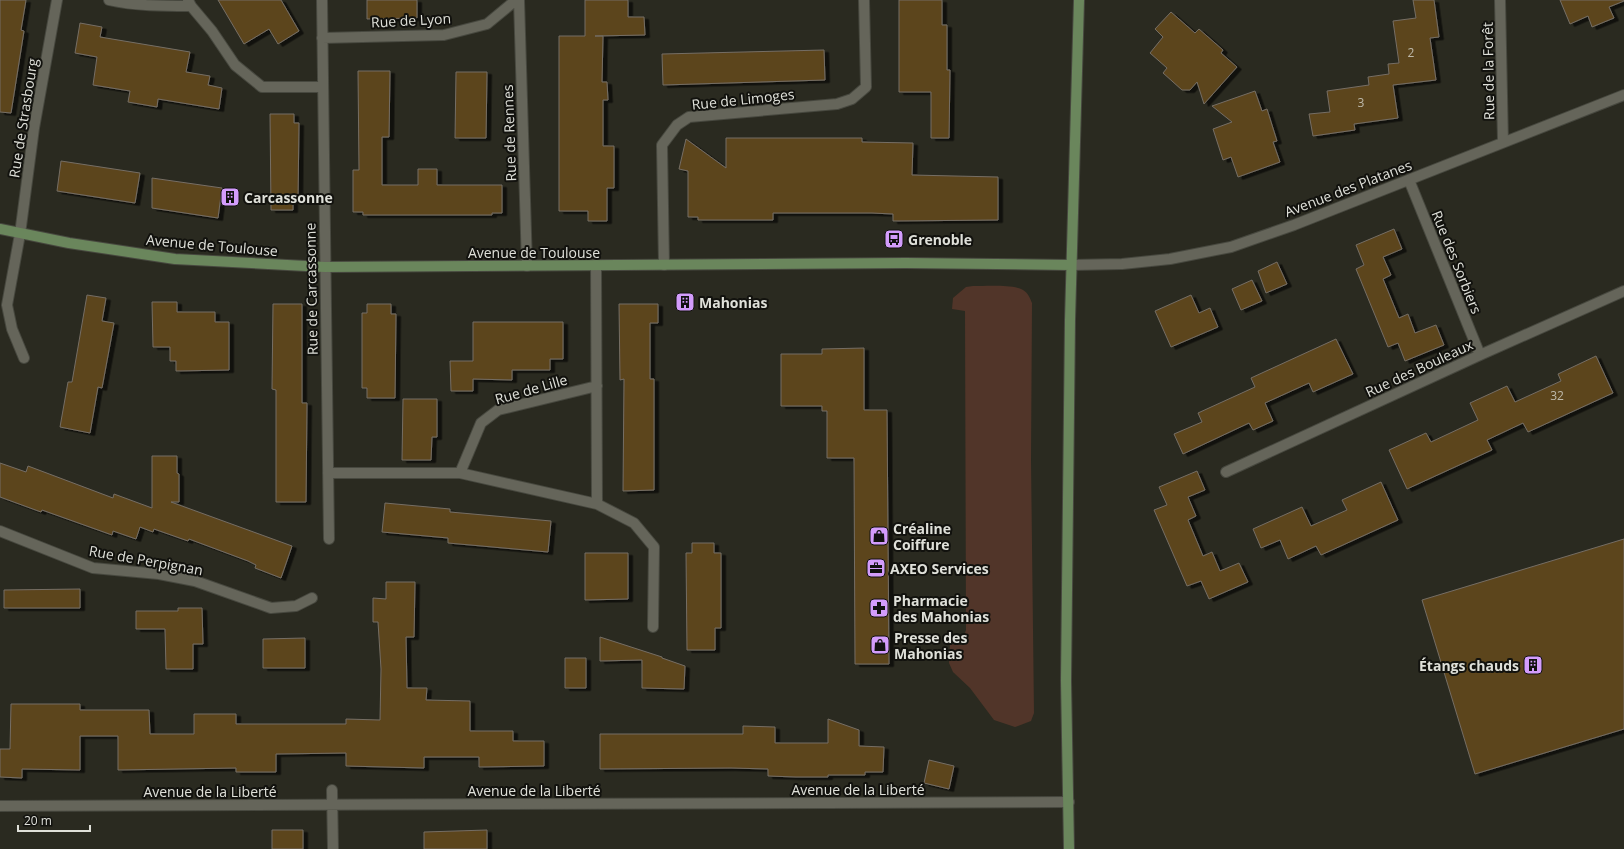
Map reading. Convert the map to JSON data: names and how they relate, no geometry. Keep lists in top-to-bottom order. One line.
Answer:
{"streets":{"street":["Rue de Lyon","Rue de la Forêt","Rue de Limoges","Rue de Strasbourg","Rue de Rennes","Avenue des Platanes","Avenue de Toulouse","Rue des Sorbiers","Rue de Carcassonne","Rue des Bouleaux","Rue de Lille","Rue de Perpignan","Avenue de la Liberté"]},"crossings":[["Rue de Lyon","Rue de Carcassonne"],["Rue de la Forêt","Avenue des Platanes"],["Rue de Limoges","Avenue de Toulouse"],["Rue de Strasbourg","Avenue de Toulouse"],["Rue de Rennes","Avenue de Toulouse"],["Avenue des Platanes","Avenue de Toulouse"],["Avenue des Platanes","Rue des Sorbiers"],["Avenue de Toulouse","Rue de Carcassonne"],["Rue des Sorbiers","Rue des Bouleaux"]],"places":{"building":["Carcassonne","Mahonias","Étangs chauds"],"bus stop":["Grenoble"],"shop":["Créaline Coiffure","Presse des Mahonias"],"office":["AXEO Services"],"pharmacy":["Pharmacie des Mahonias"]},"house_numbers":["2","3","32"],"scale_bar":"20 m"}
